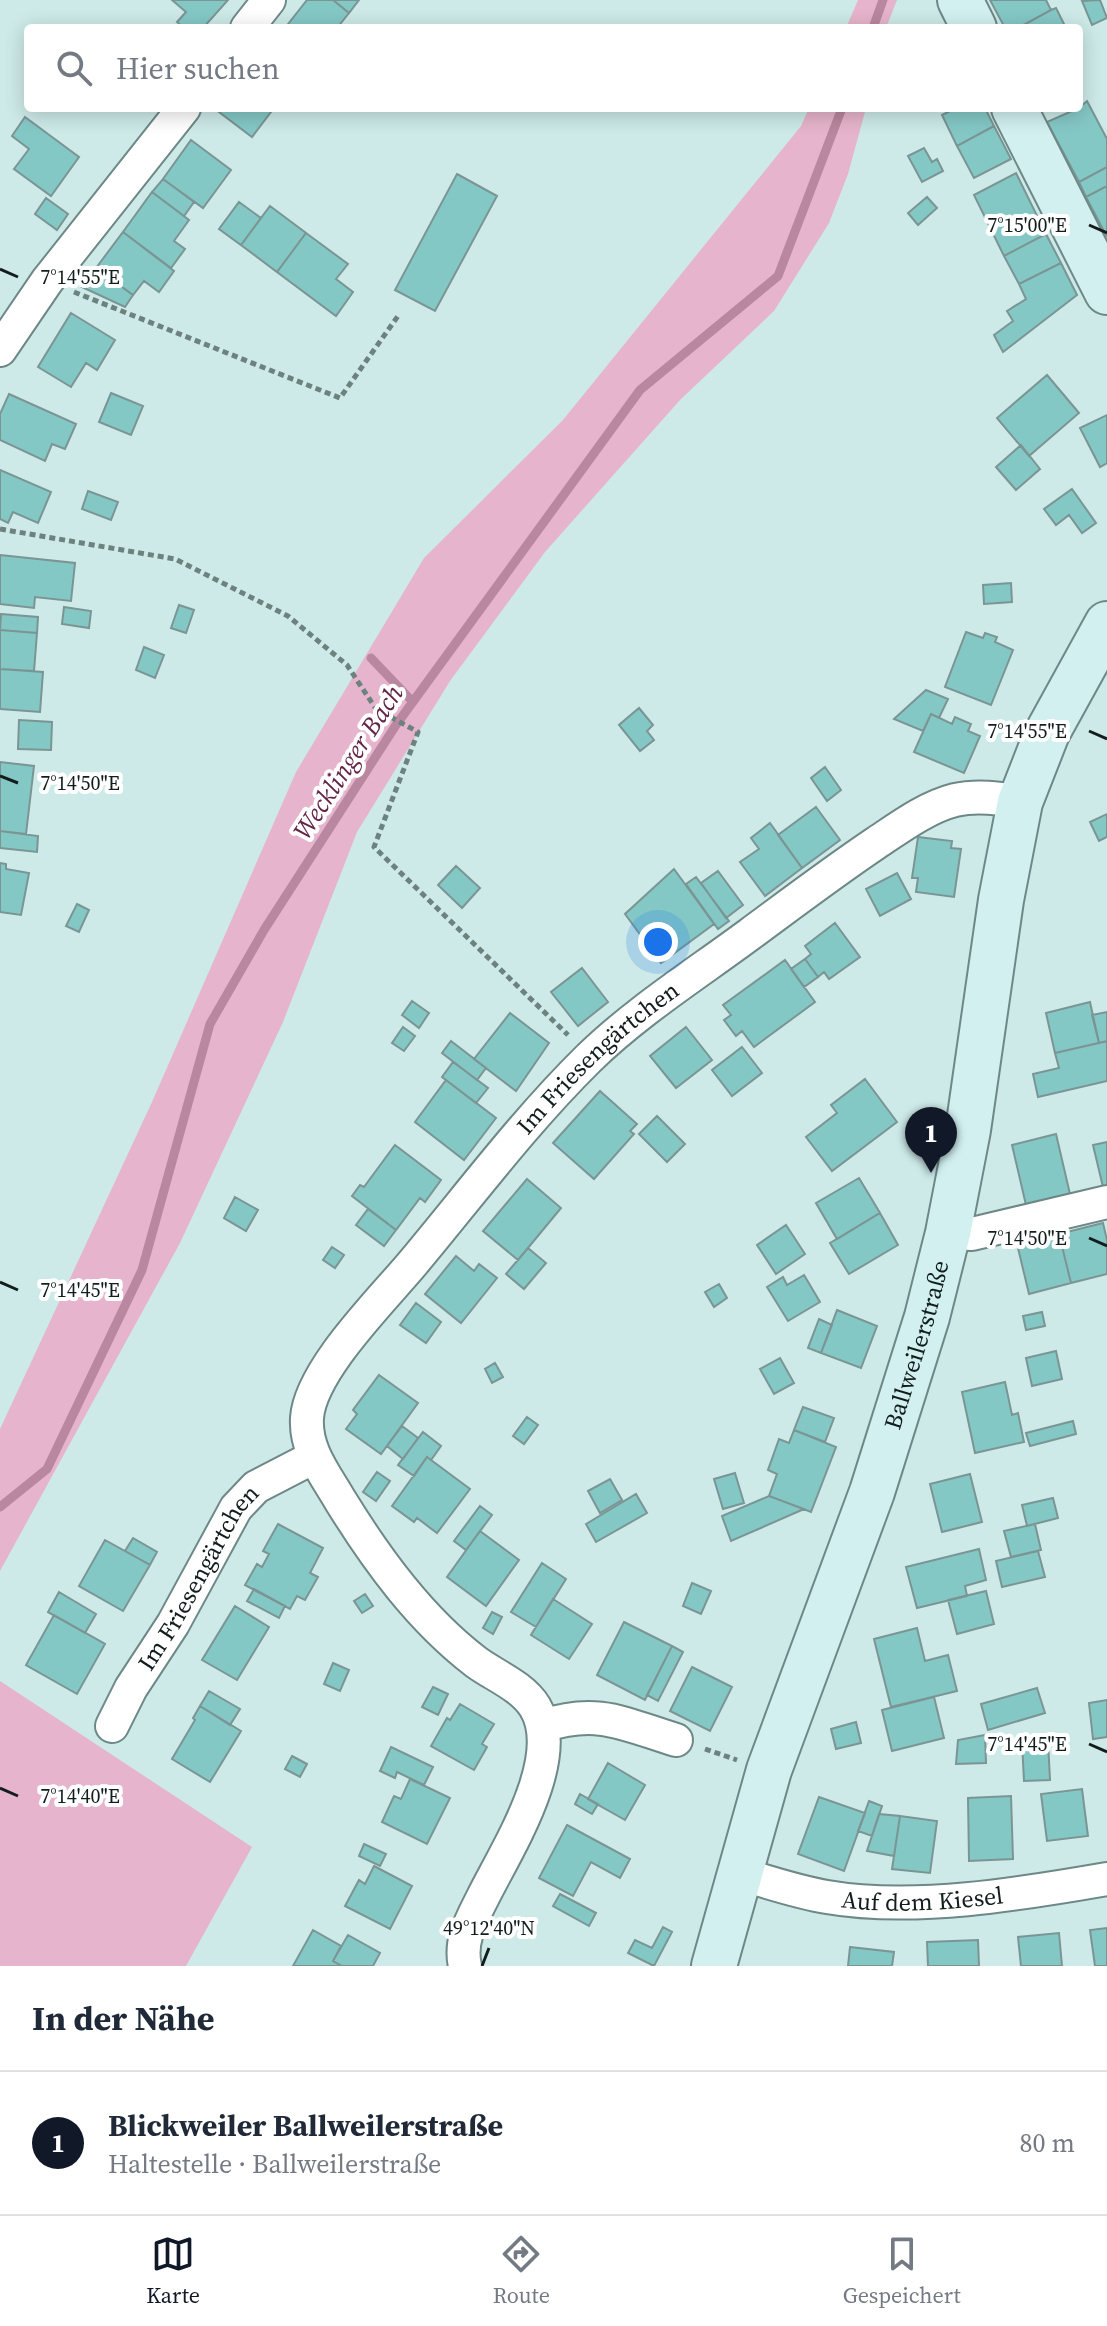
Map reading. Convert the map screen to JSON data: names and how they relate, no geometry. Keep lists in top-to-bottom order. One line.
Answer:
{"streets":{"street":["Im Friesengärtchen","Ballweilerstraße","Auf dem Kiesel"]},"crossings":[["Im Friesengärtchen","Ballweilerstraße"],["Ballweilerstraße","Auf dem Kiesel"]],"water":["Wecklinger Bach"],"page":{"search":"Hier suchen","pins":"1","heading":"In der Nähe","list":[{"mark":"1","name":"Blickweiler Ballweilerstraße","note":"Haltestelle · Ballweilerstraße","value":"80 m"}],"nav":["Karte","Route","Gespeichert"]},"coordinates":["7°15'00\"E","7°14'55\"E","7°14'50\"E","7°14'45\"E","7°14'40\"E","49°12'40\"N"]}
